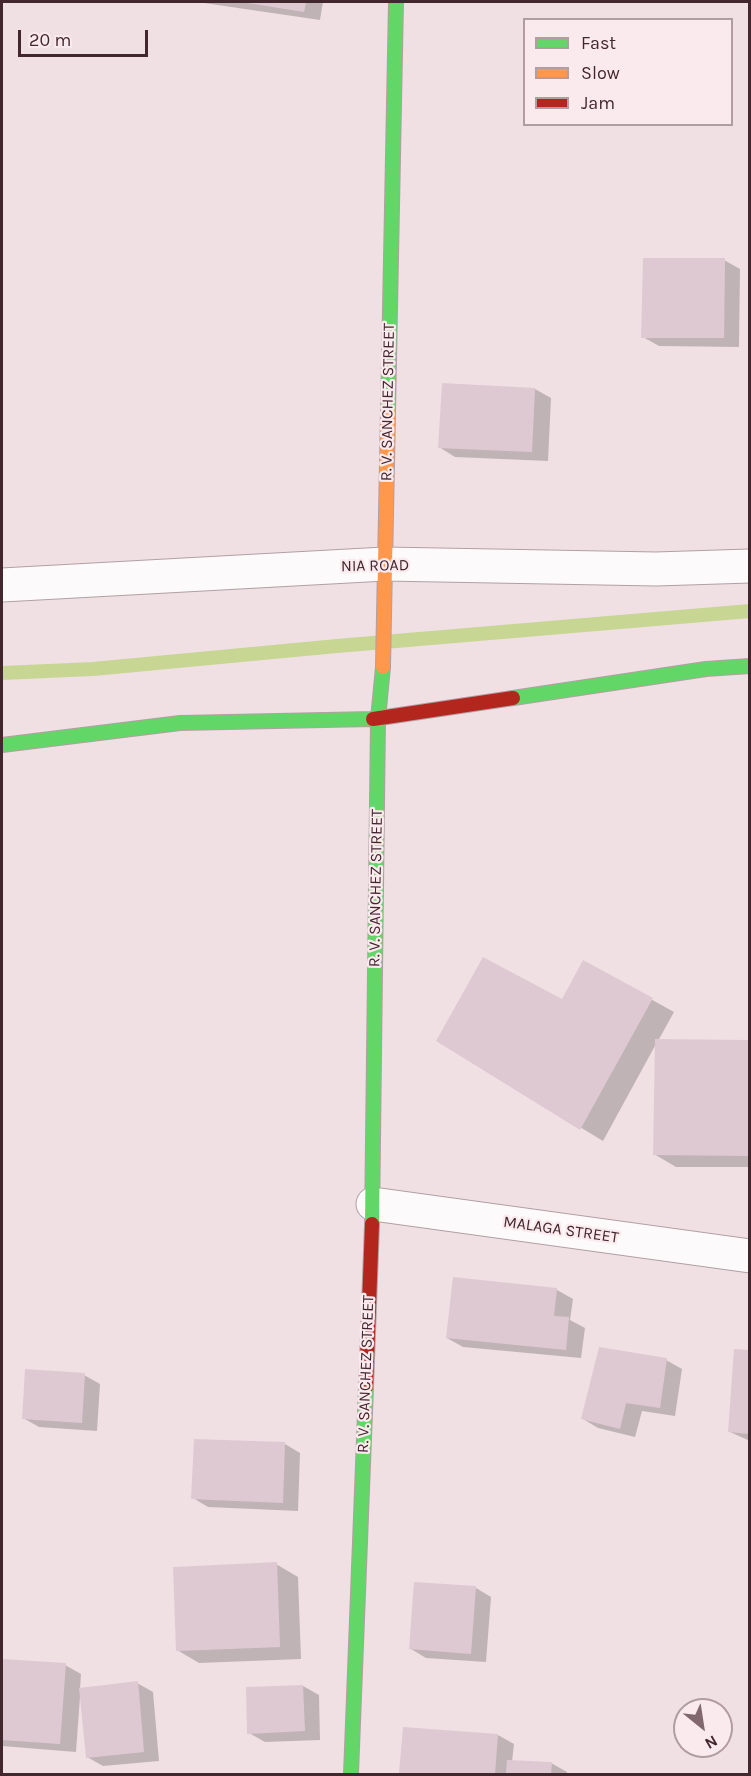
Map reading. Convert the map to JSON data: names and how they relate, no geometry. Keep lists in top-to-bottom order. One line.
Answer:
{"streets":{"street":["R. V. SANCHEZ STREET","NIA ROAD","MALAGA STREET"]},"crossings":[["R. V. SANCHEZ STREET","NIA ROAD"],["R. V. SANCHEZ STREET","MALAGA STREET"]],"legend":["Fast","Slow","Jam"],"scale_bar":"20 m","north":"bottom right"}
